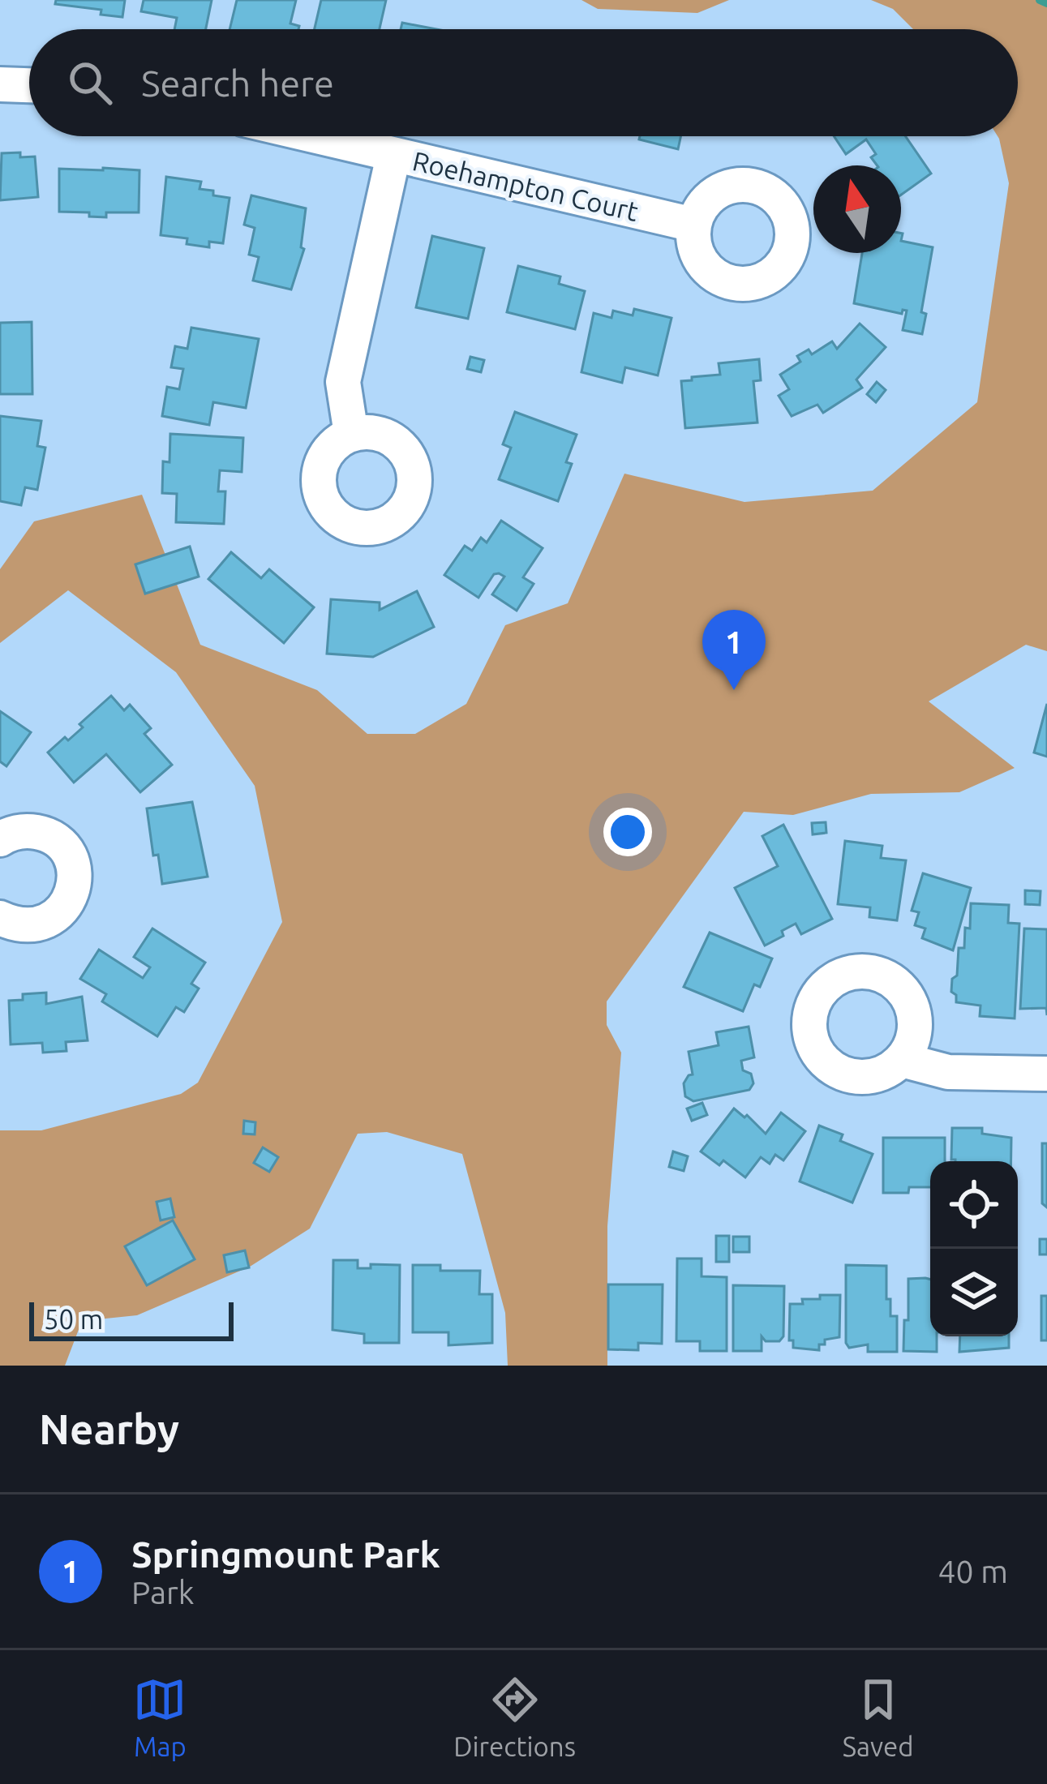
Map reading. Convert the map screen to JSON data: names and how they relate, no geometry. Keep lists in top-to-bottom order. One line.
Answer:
{"streets":{"street":["Roehampton Court"]},"scale_bar":"50 m","north":"top","page":{"search":"Search here","pins":"1","scale":"50 m","heading":"Nearby","list":[{"mark":"1","name":"Springmount Park","note":"Park","value":"40 m"}],"nav":["Map","Directions","Saved"]}}
